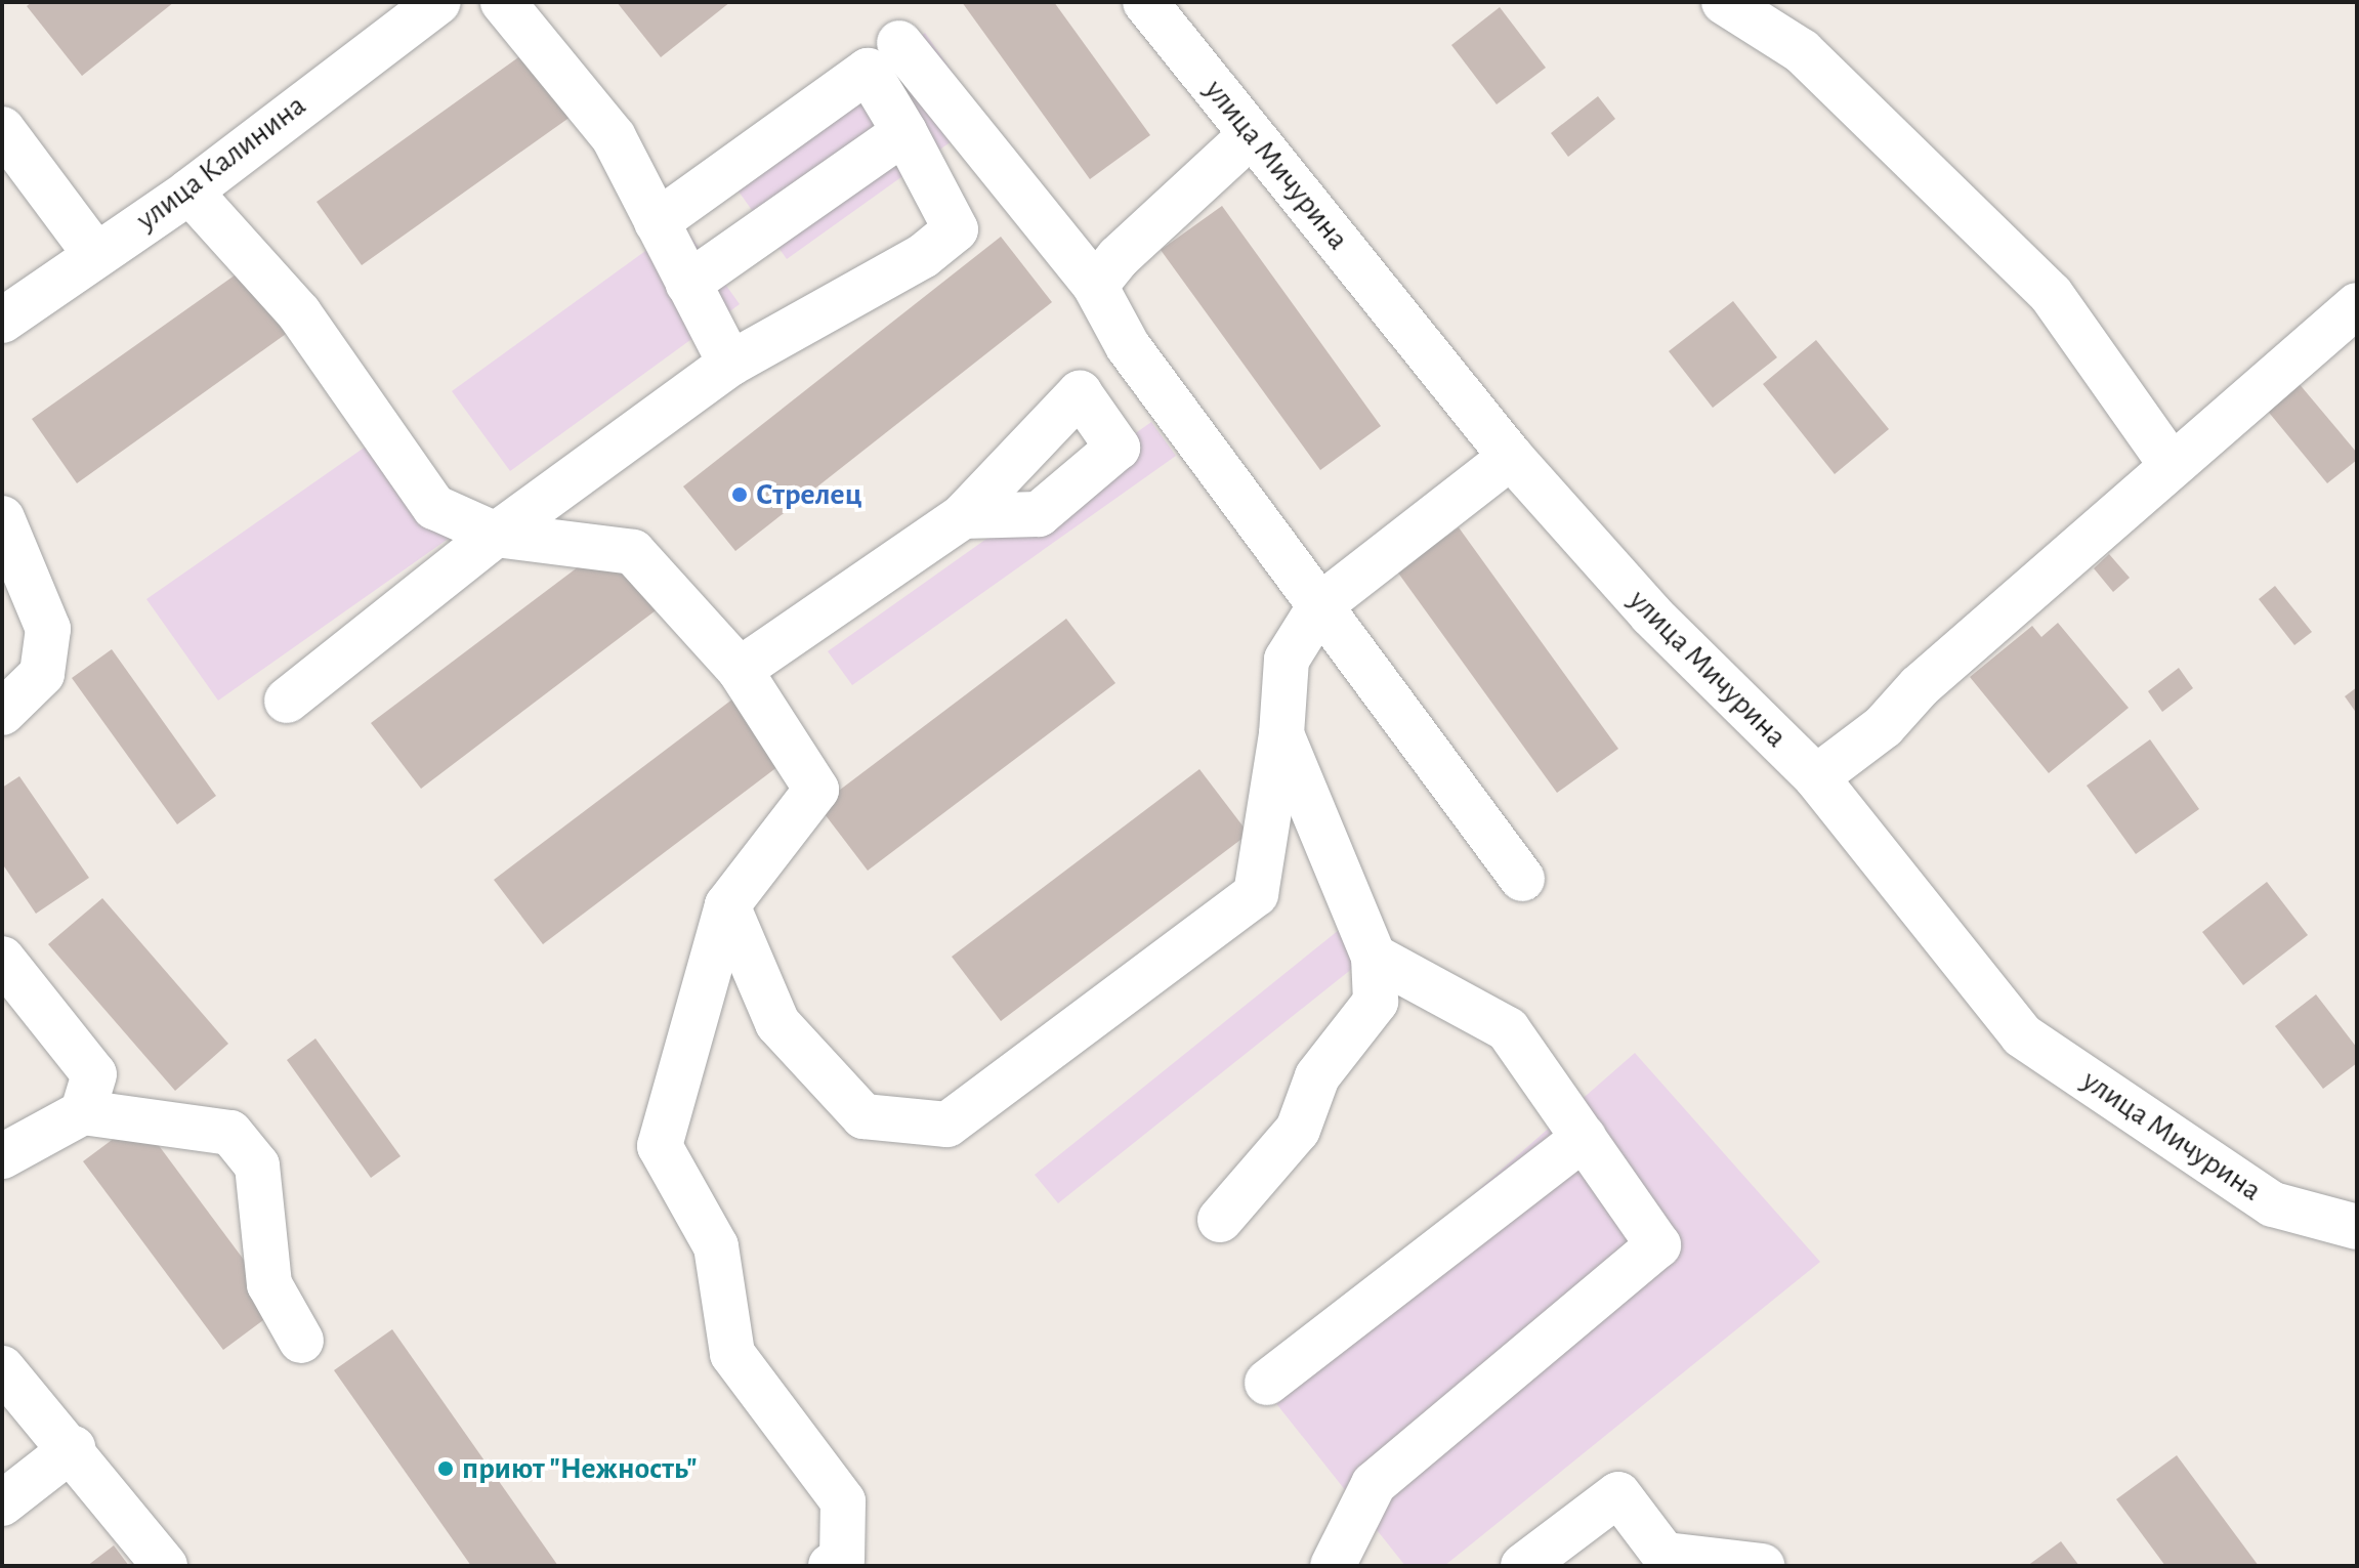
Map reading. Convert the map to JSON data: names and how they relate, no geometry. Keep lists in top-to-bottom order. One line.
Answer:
{"streets":{"street":["улица Калинина","улица Мичурина"]},"places":["Стрелец","приют \"Нежность\""]}
